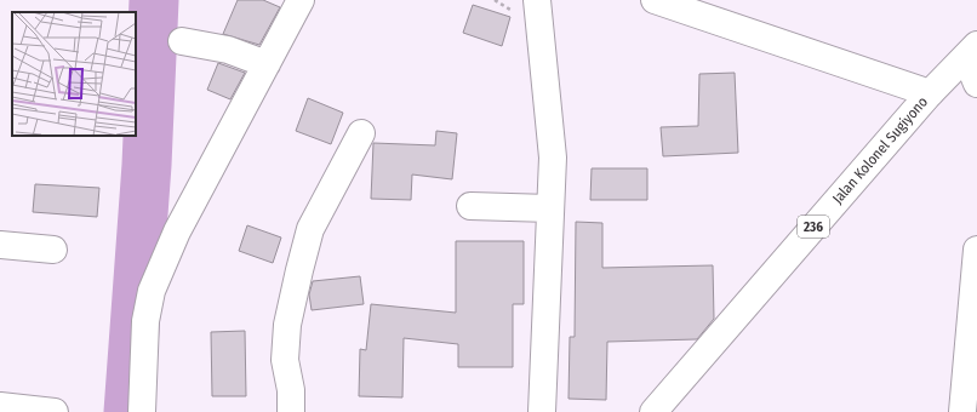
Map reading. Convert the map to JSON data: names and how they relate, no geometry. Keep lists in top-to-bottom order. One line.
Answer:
{"streets":{"street":["Jalan Kolonel Sugiyono","236"]}}
